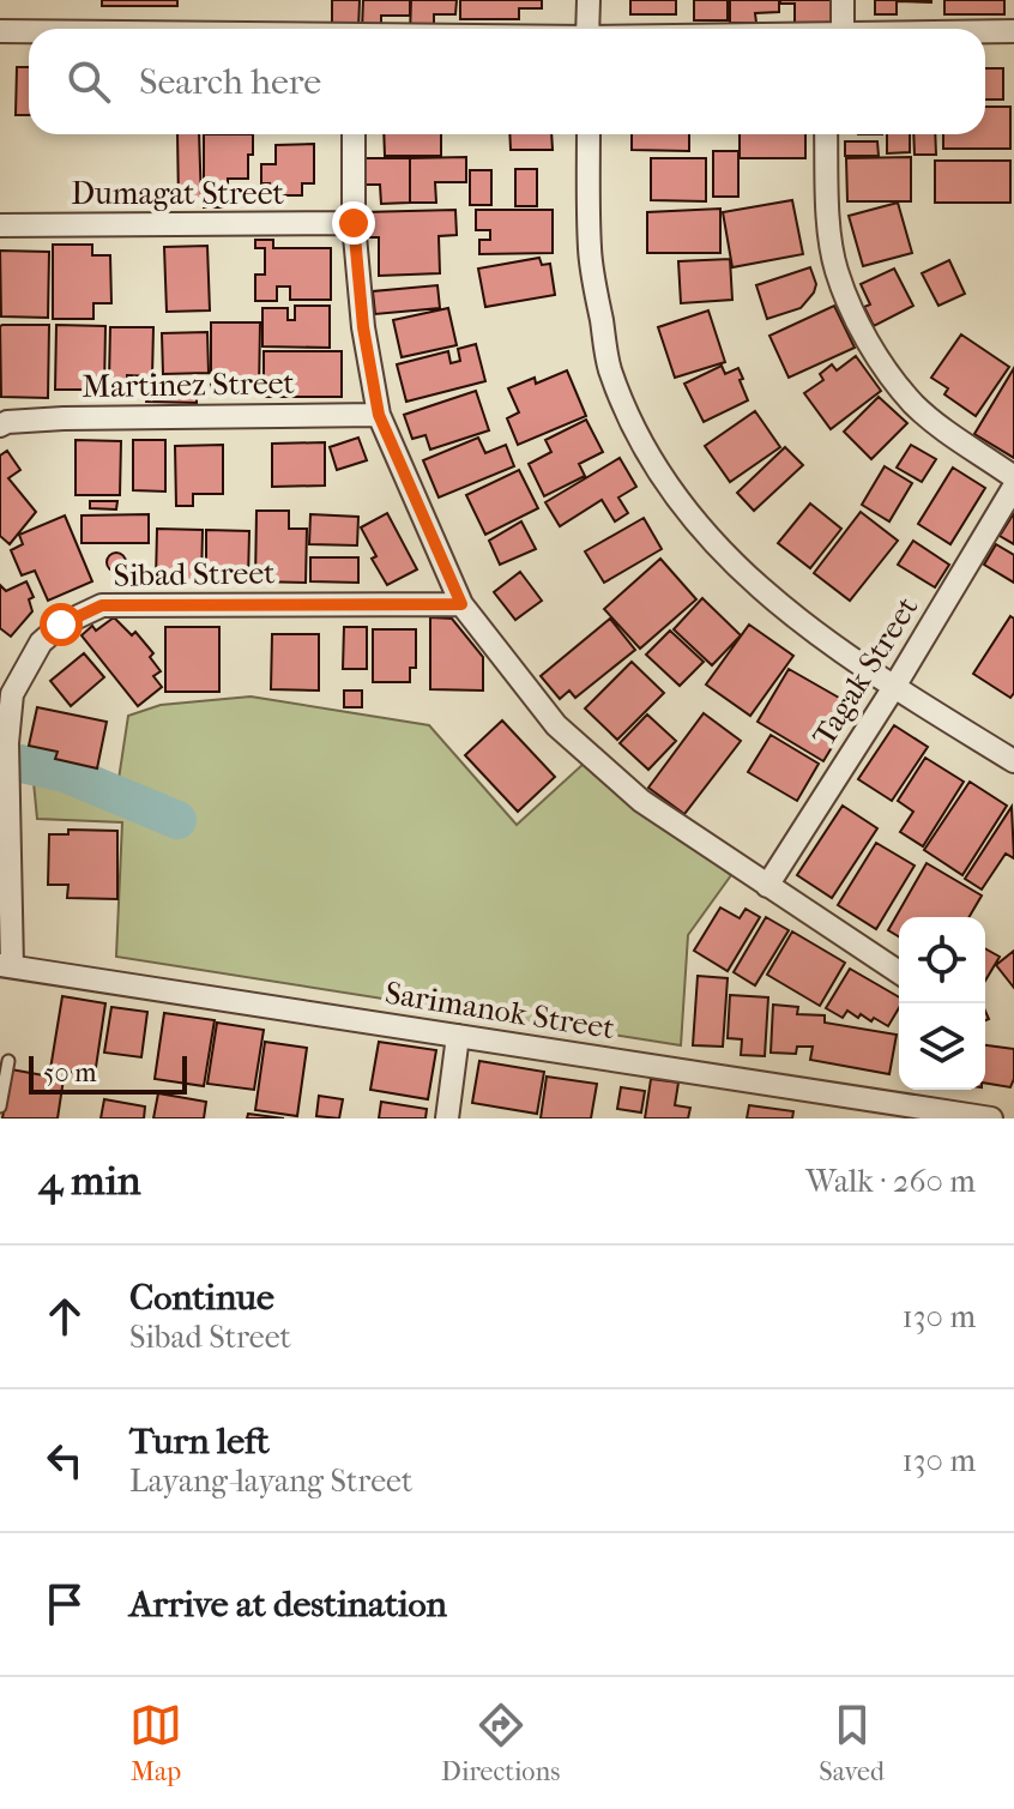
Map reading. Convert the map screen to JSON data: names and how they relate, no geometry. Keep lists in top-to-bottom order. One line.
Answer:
{"streets":{"street":["Dumagat Street","Martinez Street","Sibad Street","Tagak Street","Sarimanok Street"]},"crossings":[["Sibad Street","Sarimanok Street"]],"scale_bar":"50 m","page":{"search":"Search here","scale":"50 m","heading":["4 min","Walk · 260 m"],"list":[["Continue","Sibad Street","130 m"],["Turn left","Layang-layang Street","130 m"],"Arrive at destination"],"nav":["Map","Directions","Saved"]}}
